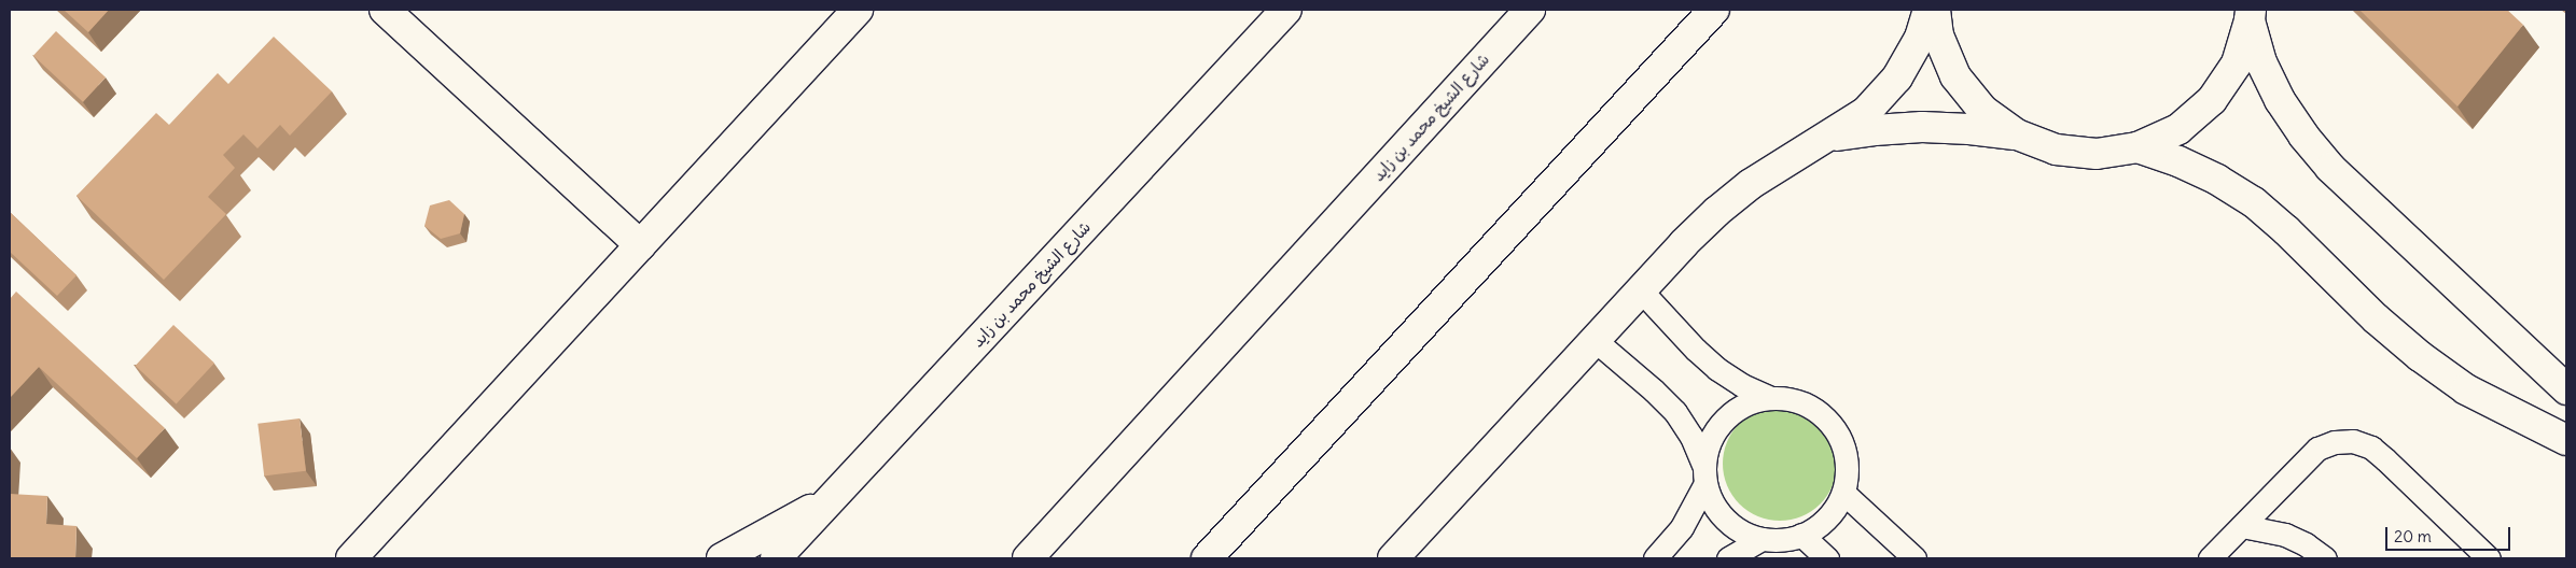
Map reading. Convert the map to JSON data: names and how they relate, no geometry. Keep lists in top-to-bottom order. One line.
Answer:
{"streets":{"main road":["شارع الشيخ محمد بن زايد"]},"scale_bar":"20 m"}
